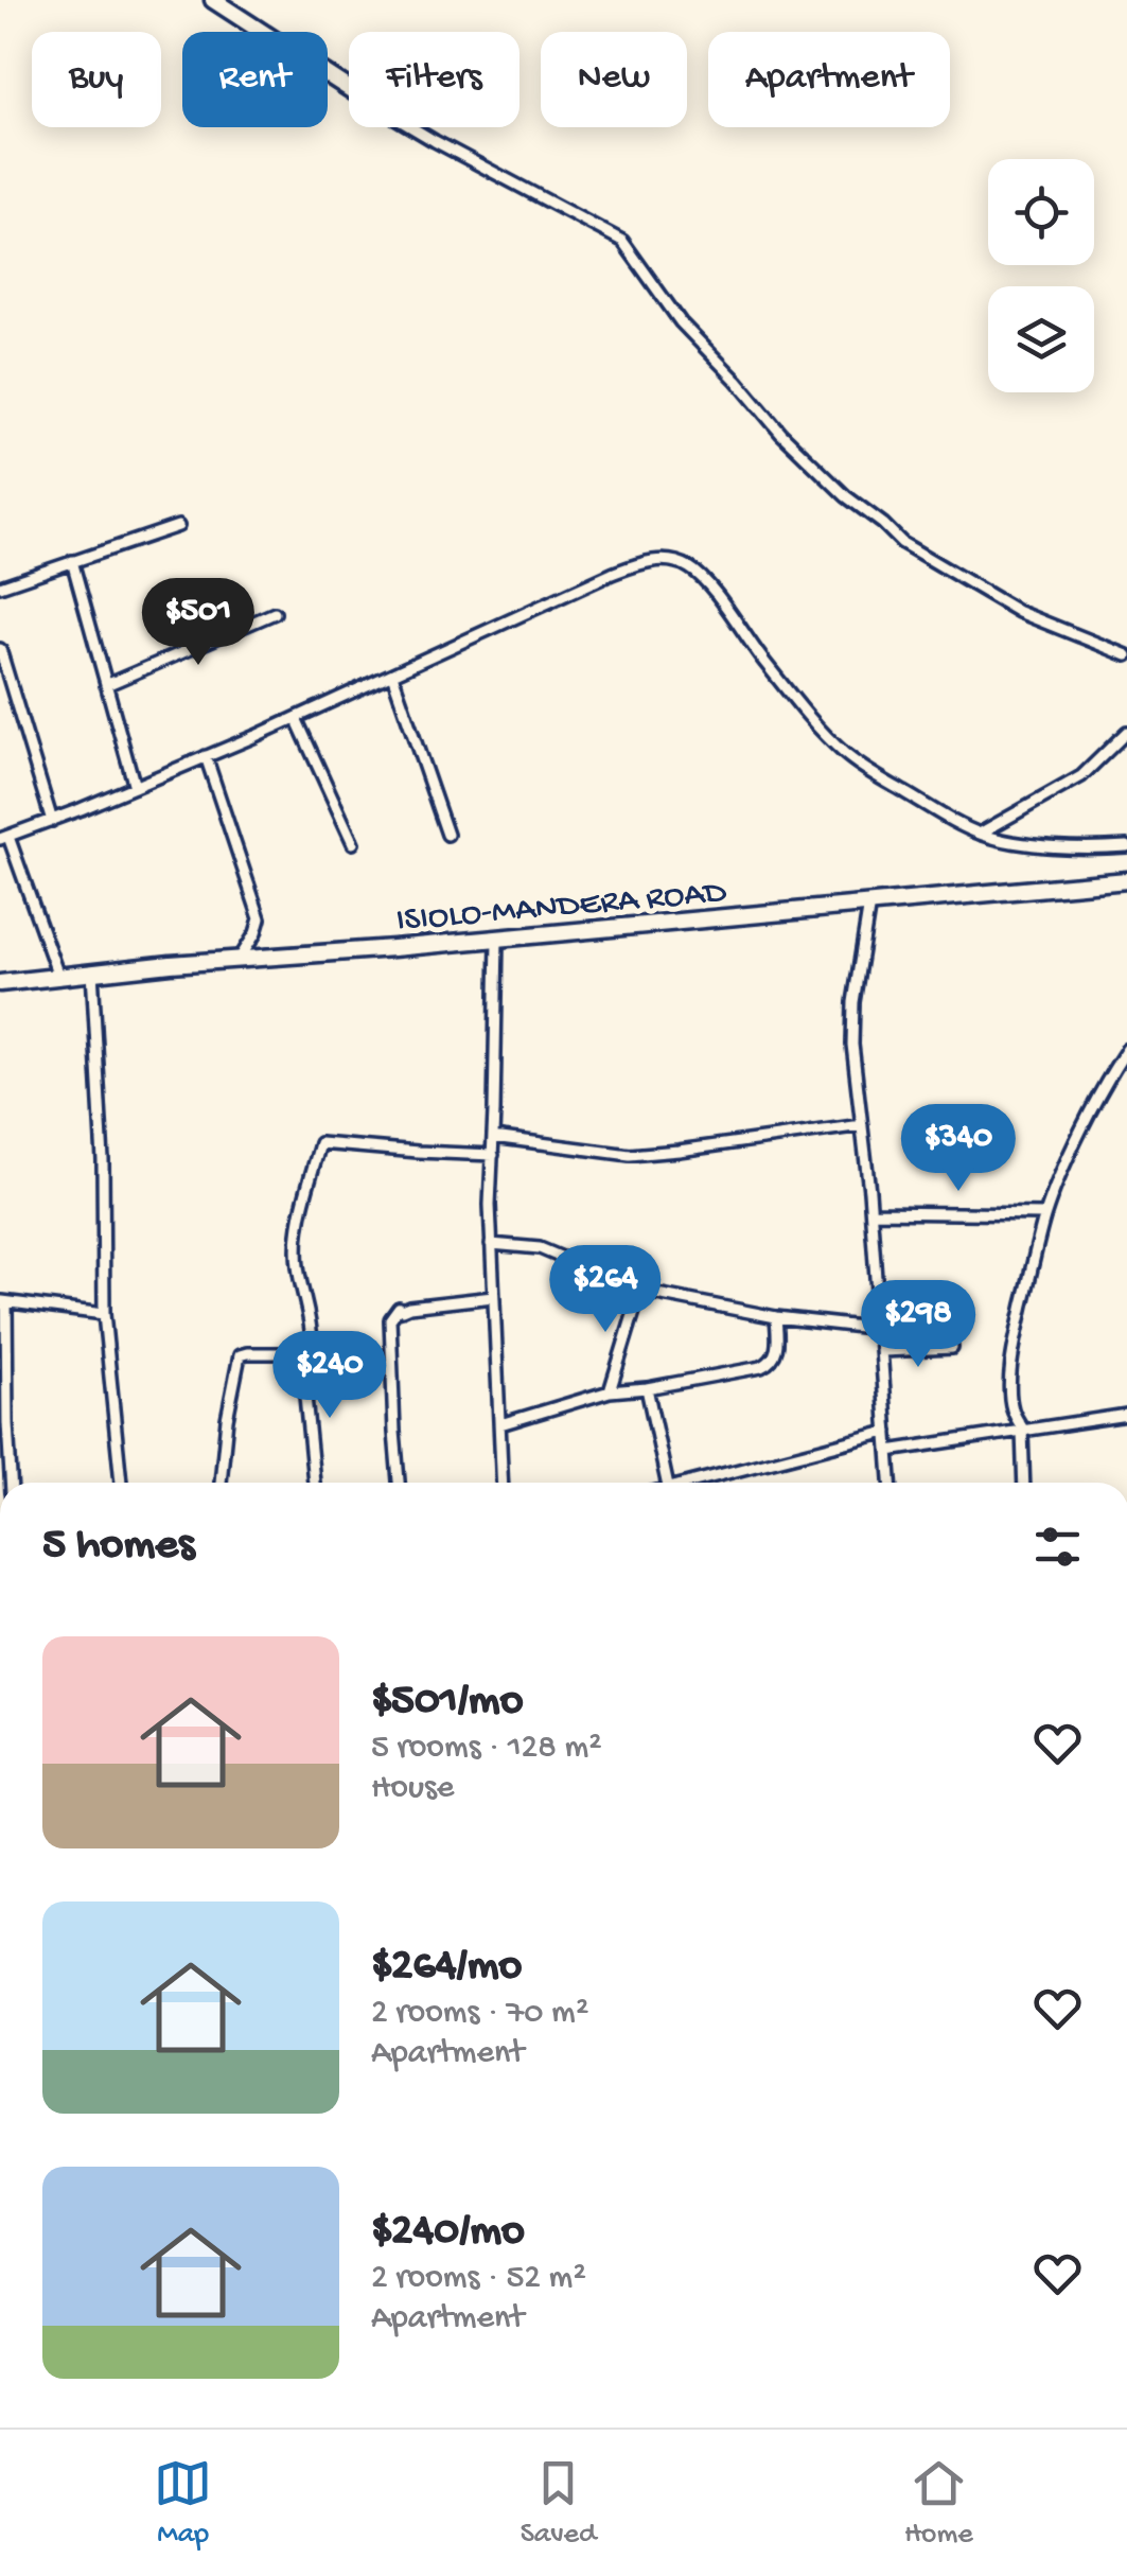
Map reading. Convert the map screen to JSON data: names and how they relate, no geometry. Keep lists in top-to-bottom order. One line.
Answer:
{"streets":{"highway":["ISIOLO-MANDERA ROAD"]},"page":{"chip":["Buy","Rent","Filters","New","Apartment"],"price":["$501","$340","$264","$298","$240"],"heading":"5 homes","list":[{"name":"$501/mo","note":"5 rooms · 128 m² · House"},{"name":"$264/mo","note":"2 rooms · 70 m² · Apartment"},{"name":"$240/mo","note":"2 rooms · 52 m² · Apartment"}],"tabs":["Map","Saved","Home"]}}
